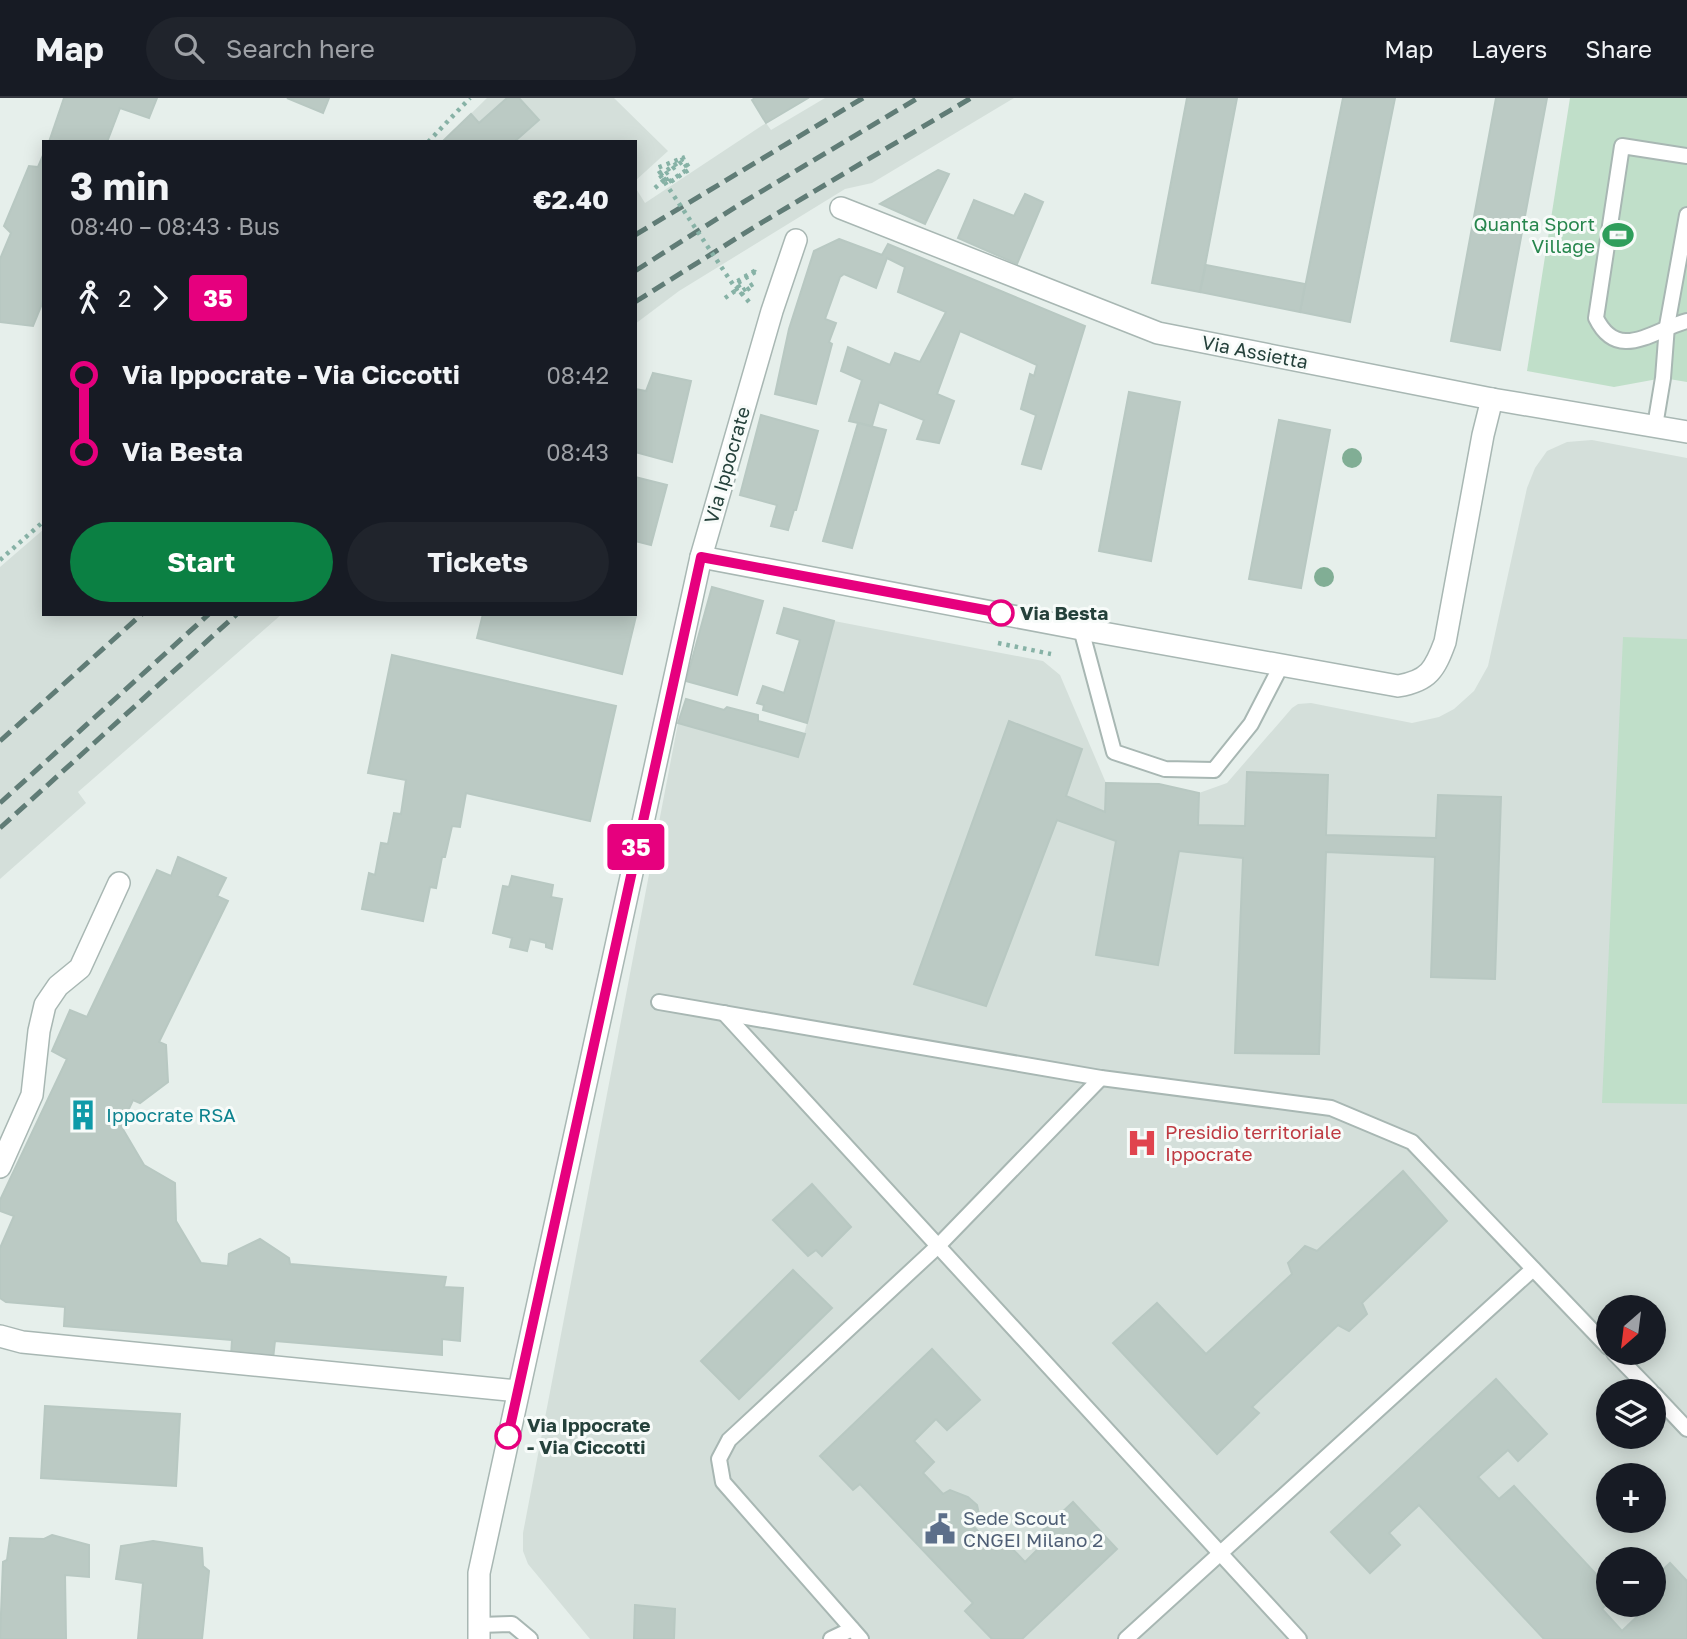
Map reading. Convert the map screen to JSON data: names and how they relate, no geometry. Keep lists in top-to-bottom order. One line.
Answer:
{"streets":{"street":["Via Assietta","Via Ippocrate"]},"places":{"sports":["Quanta Sport Village"],"other":["Via Besta","Via Ippocrate - Via Ciccotti"],"building":["Ippocrate RSA"],"hospital":["Presidio territoriale Ippocrate"],"public building":["Sede Scout CNGEI Milano 2"]},"lines":["bus line 35"],"north":"bottom left","page":{"header":"Map","search":"Search here","nav":["Map","Layers","Share"],"on_map":"35","heading":["3 min","08:40 – 08:43 · Bus","€2.40"],"legs":["2","35"],"list":[{"name":"Via Ippocrate - Via Ciccotti","value":"08:42"},{"name":"Via Besta","value":"08:43"}],"buttons":["Start","Tickets"],"map_buttons":["+","−"]}}
